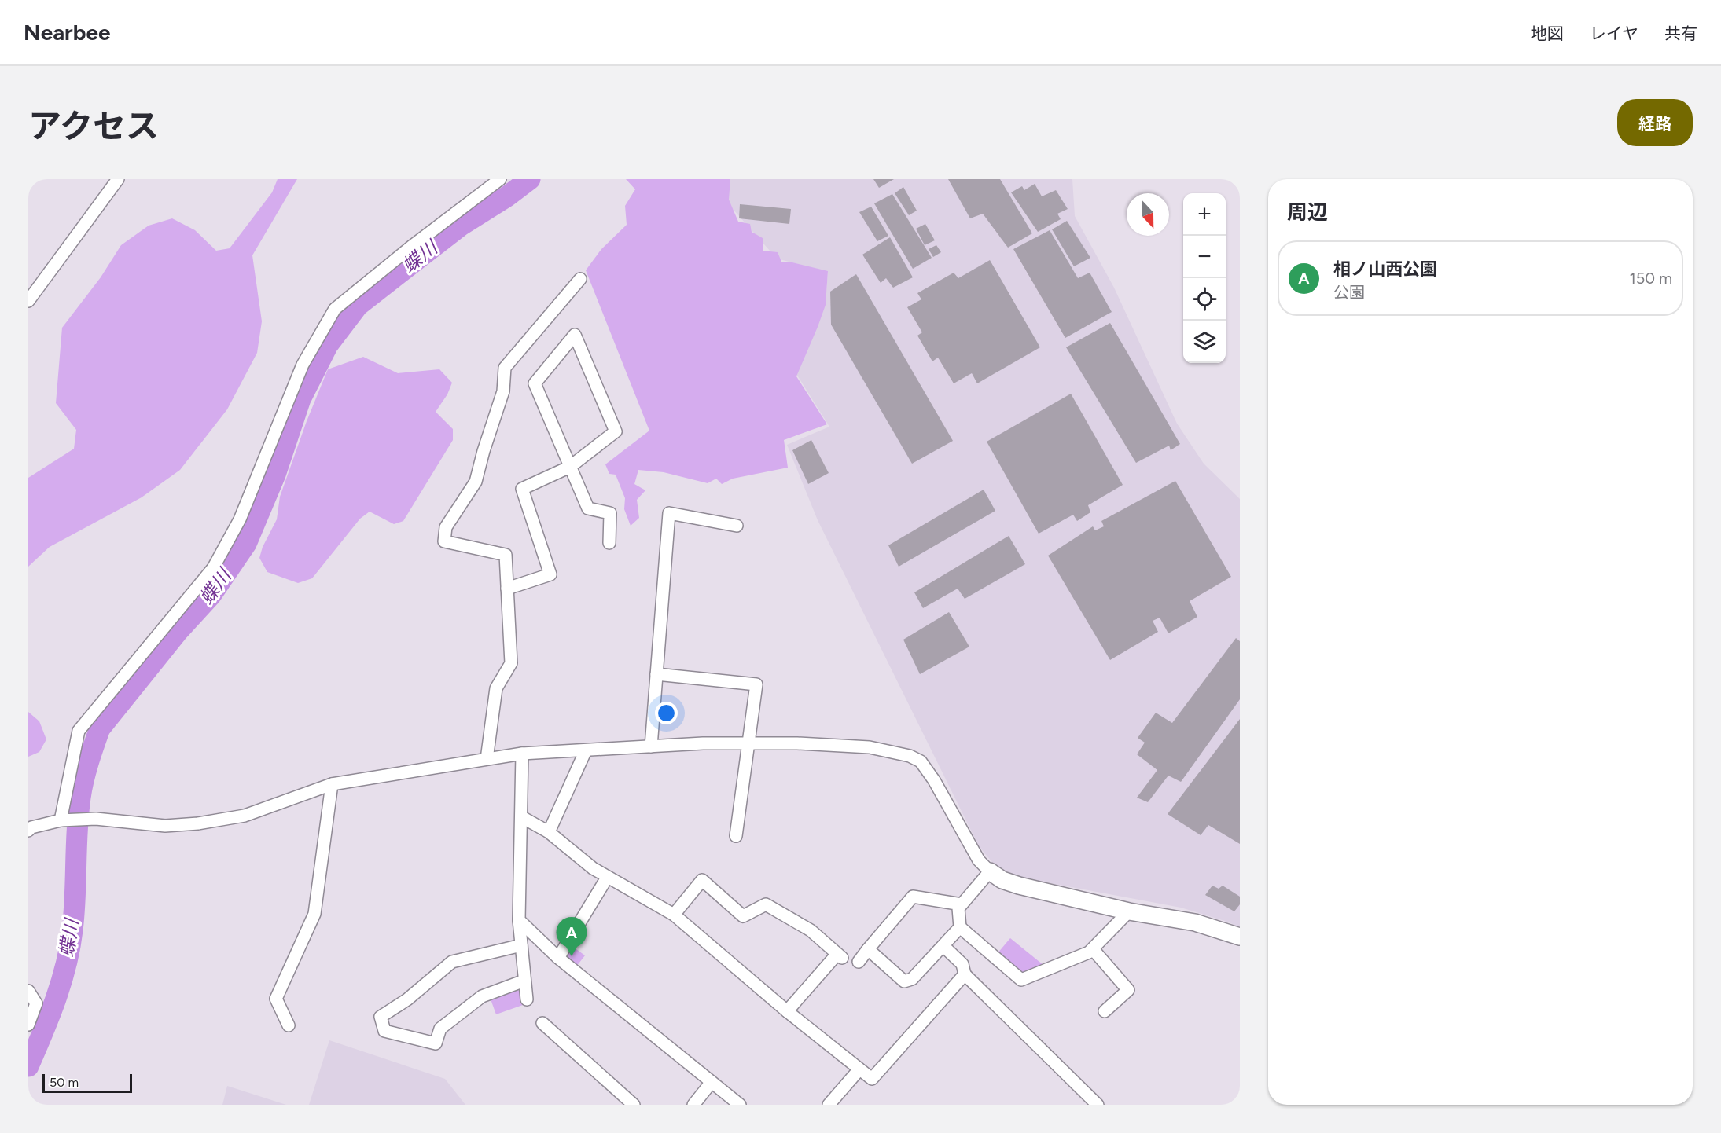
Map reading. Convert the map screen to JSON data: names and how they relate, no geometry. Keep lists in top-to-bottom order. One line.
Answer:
{"water":["蝶川"],"scale_bar":"50 m","north":"bottom","page":{"header":"Nearbee","nav":["地図","レイヤ","共有"],"title":"アクセス","buttons":"経路","heading":"周辺","map_buttons":["+","−"],"list":[{"mark":"A","name":"相ノ山西公園","note":"公園","value":"150 m"}],"pins":"A","scale":"50 m"}}
